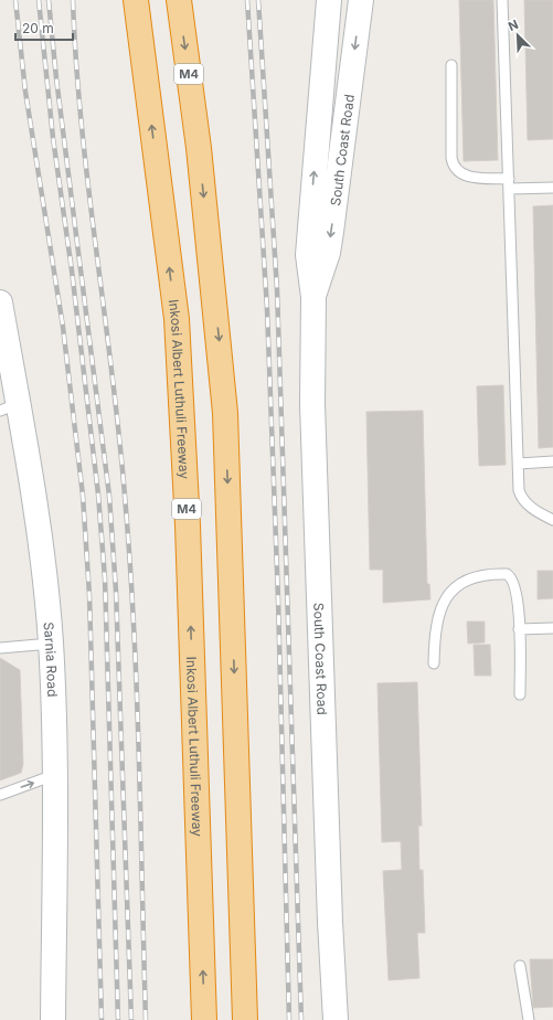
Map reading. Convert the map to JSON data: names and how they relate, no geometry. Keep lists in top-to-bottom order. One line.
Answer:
{"streets":{"highway":["M4","Inkosi Albert Luthuli Freeway"],"street":["South Coast Road","Sarnia Road"]},"scale_bar":"20 m","north":"top left"}
